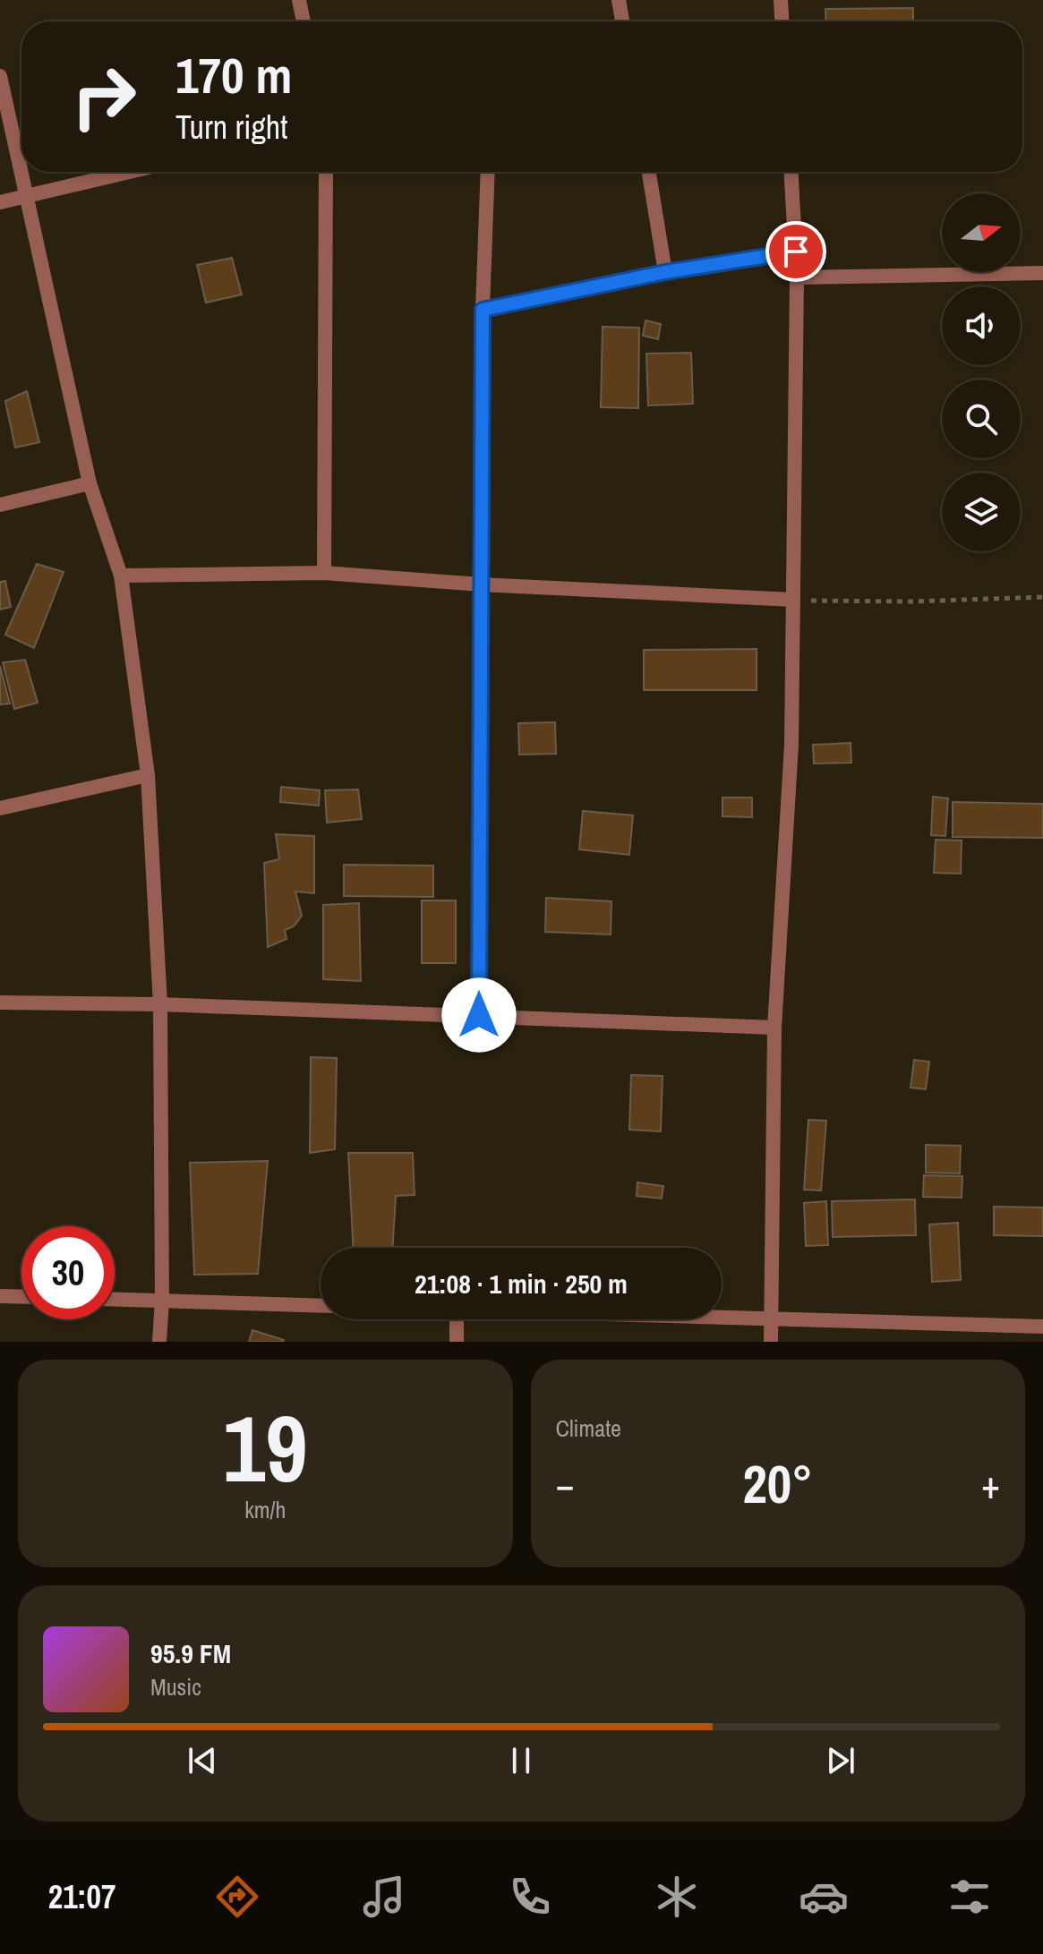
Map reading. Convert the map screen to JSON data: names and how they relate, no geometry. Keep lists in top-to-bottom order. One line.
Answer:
{"north":"right","page":{"turn":["170 m","Turn right"],"limit":"30","trip":"21:08 · 1 min · 250 m","tile":[["19","km/h"],"Climate"],"heat":["−","20°","+"],"song":["95.9 FM","Music"],"tabs":"21:07"}}
